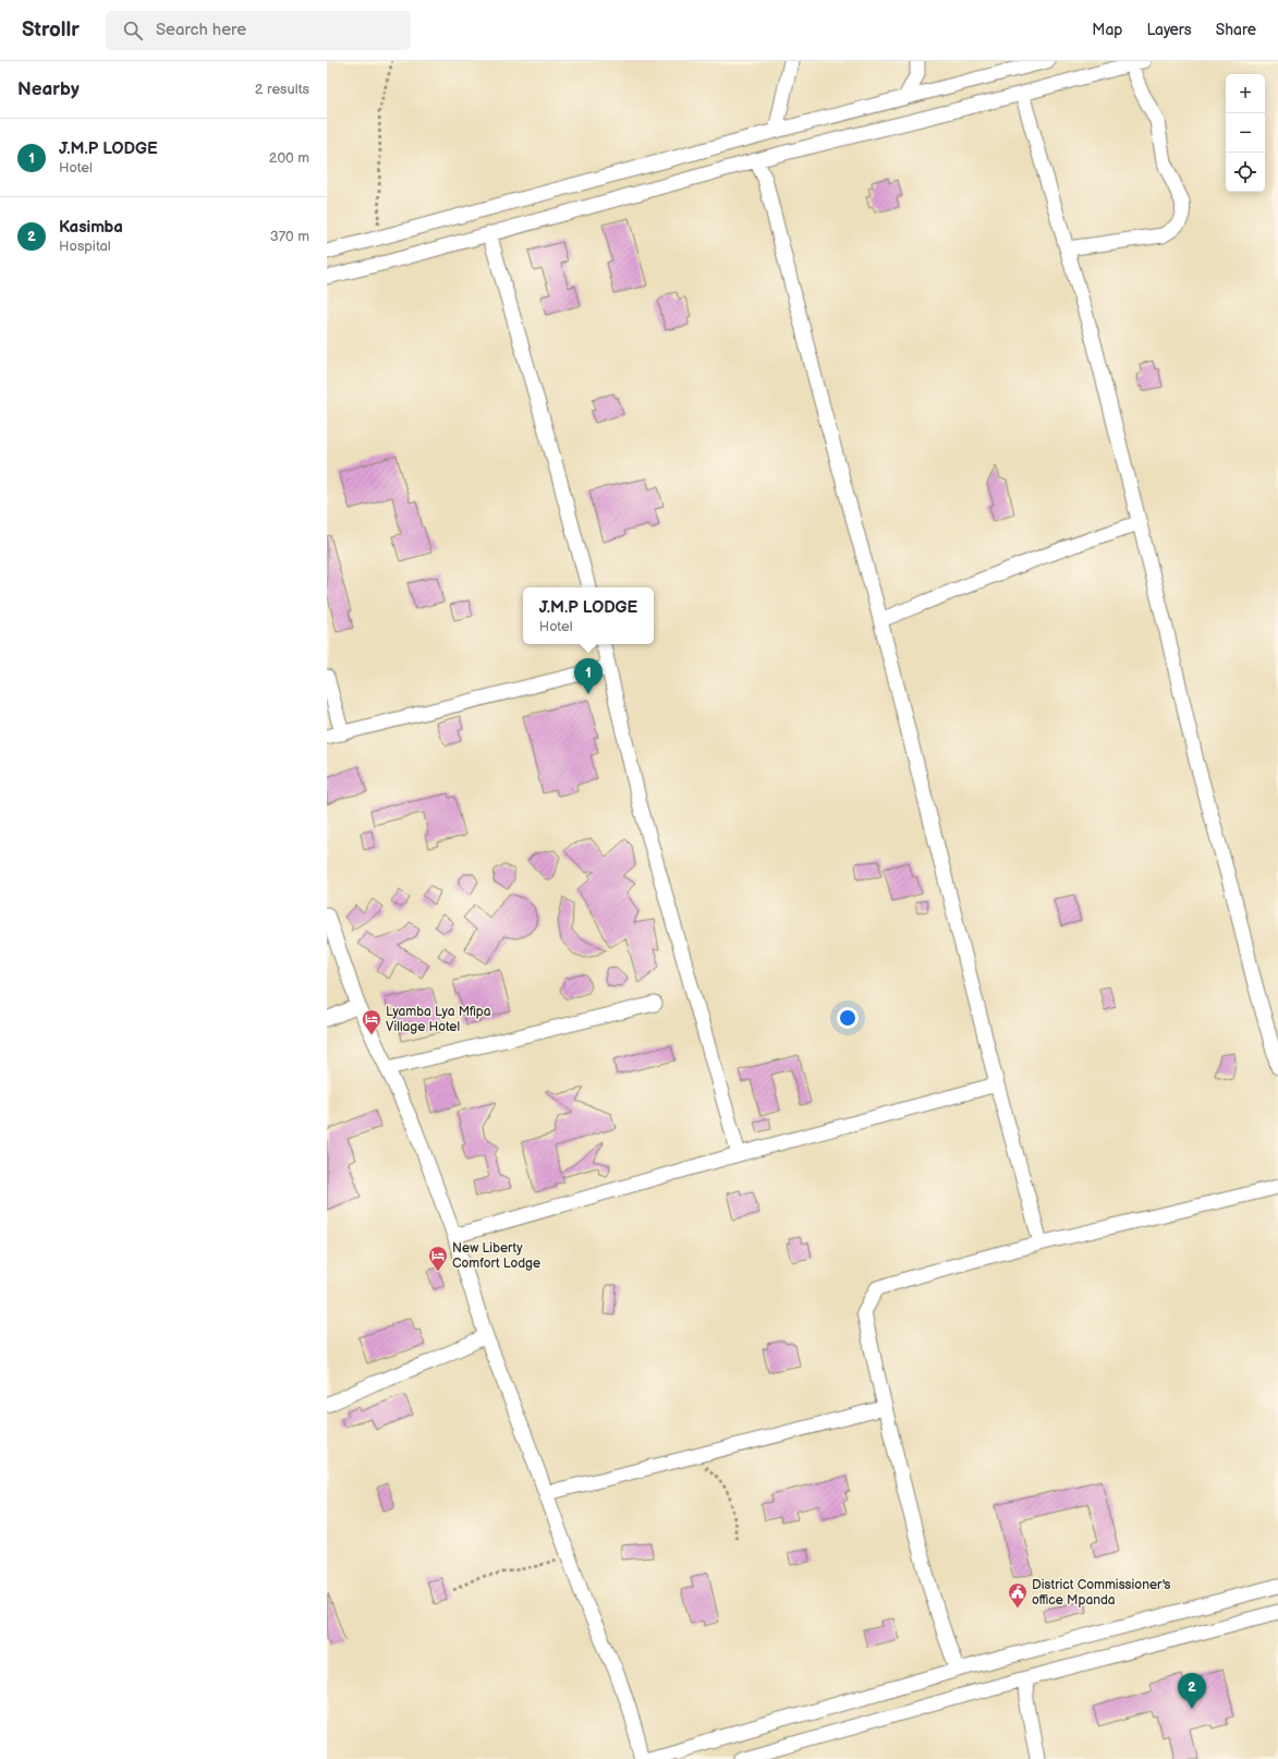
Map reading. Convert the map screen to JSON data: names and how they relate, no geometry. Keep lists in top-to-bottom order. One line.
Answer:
{"places":{"hotel":["Lyamba Lya Mfipa Village Hotel","New Liberty Comfort Lodge"],"public building":["District Commissioner's office Mpanda"]},"page":{"header":"Strollr","search":"Search here","nav":["Map","Layers","Share"],"heading":["Nearby","2 results"],"map_buttons":["+","−"],"list":[{"mark":"1","name":"J.M.P LODGE","note":"Hotel","value":"200 m"},{"mark":"2","name":"Kasimba","note":"Hospital","value":"370 m"}],"popup":["J.M.P LODGE","Hotel"],"pins":["1","2"]}}
